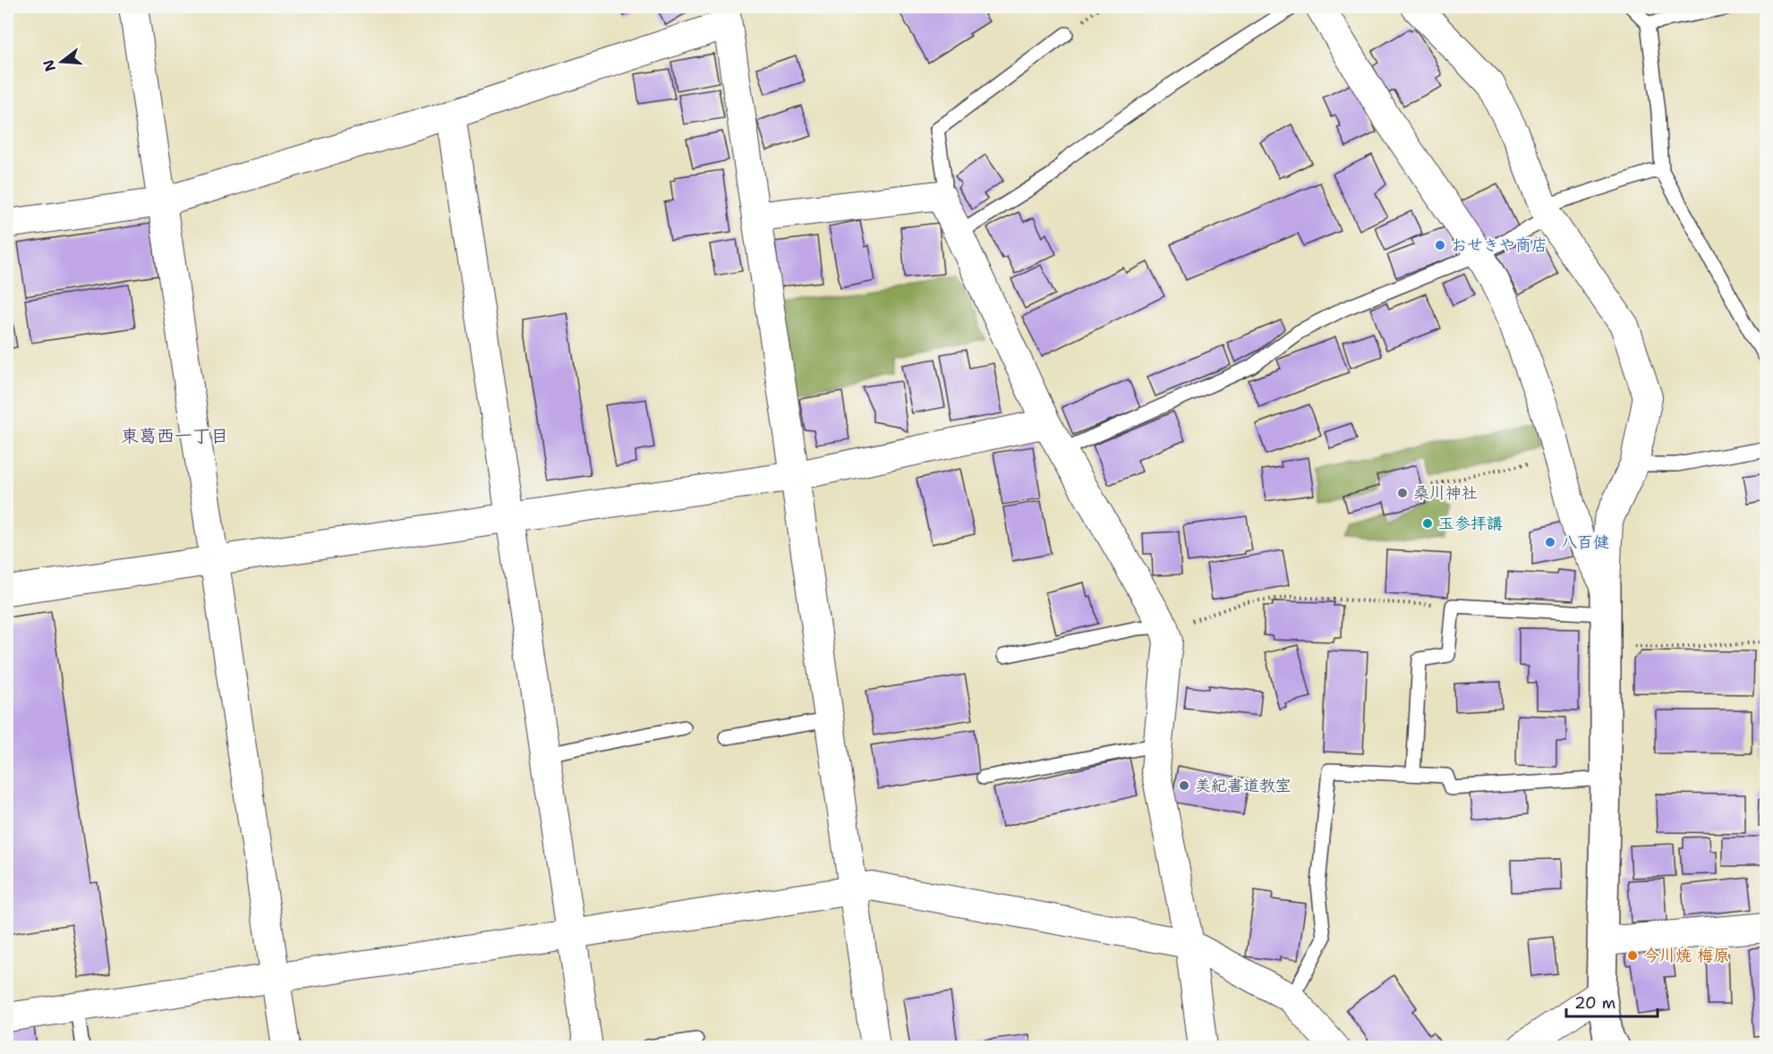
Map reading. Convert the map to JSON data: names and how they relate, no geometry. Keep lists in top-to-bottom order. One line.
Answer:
{"districts":["東葛西一丁目"],"places":["おせきや商店","桑川神社","玉参拝講","八百健","美紀書道教室","今川焼 梅原"],"scale_bar":"20 m","north":"left"}
